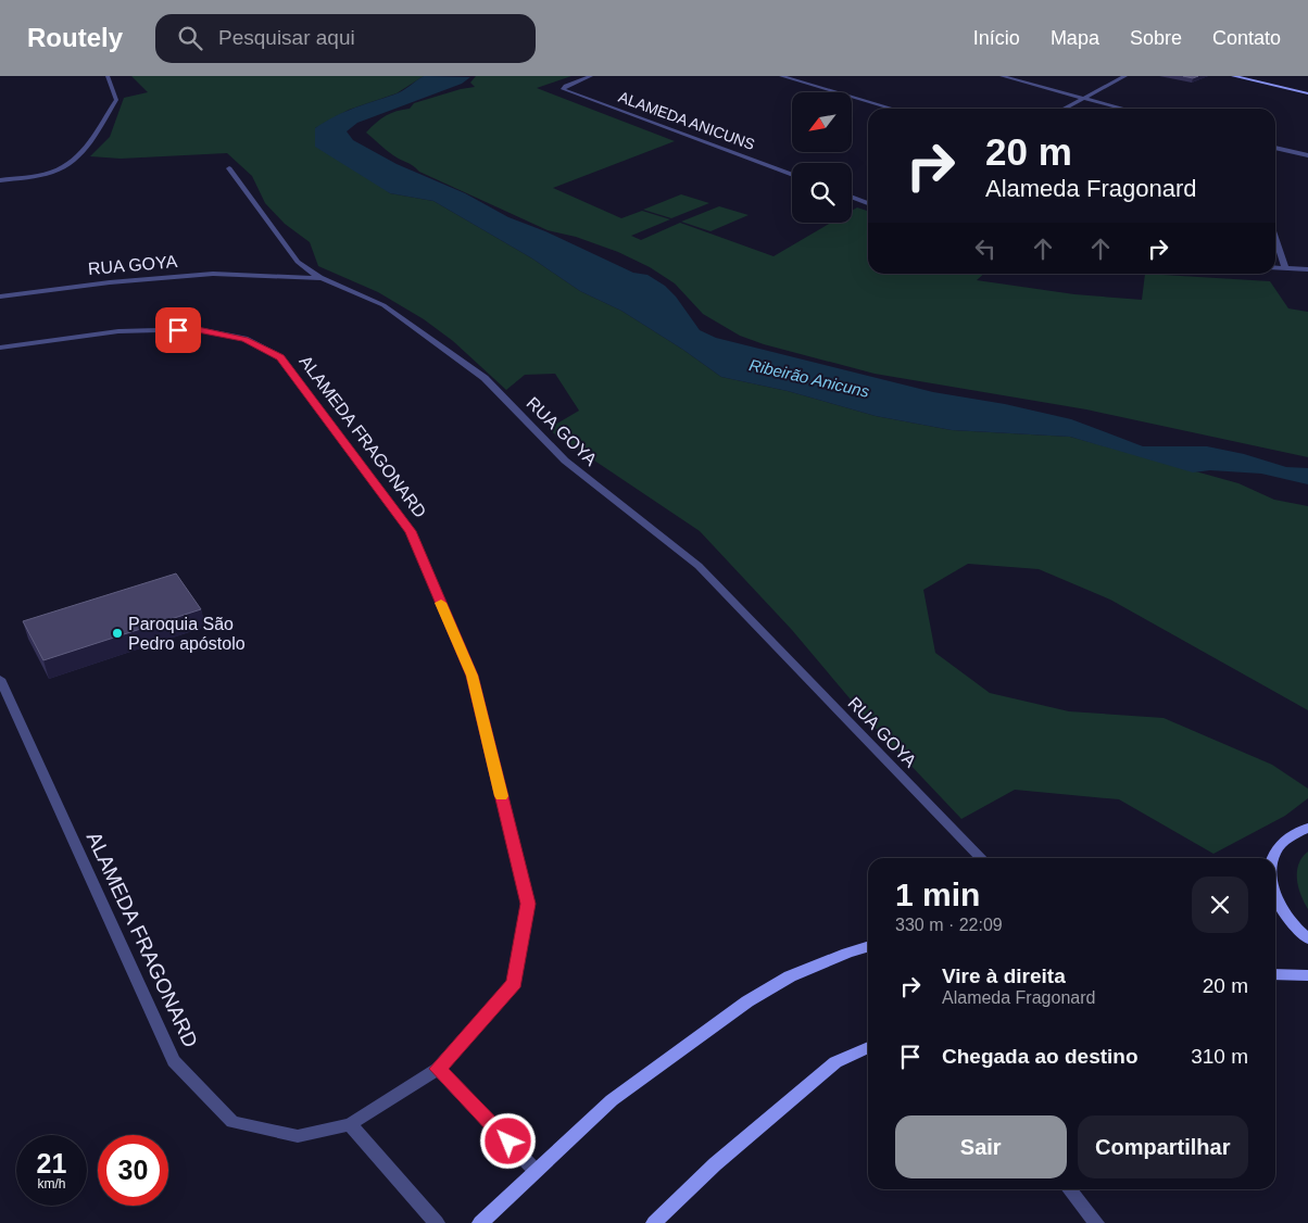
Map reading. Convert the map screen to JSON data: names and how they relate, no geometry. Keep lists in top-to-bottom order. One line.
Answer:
{"streets":{"street":["ALAMEDA ANICUNS","RUA GOYA","ALAMEDA FRAGONARD"]},"water":["Ribeirão Anicuns"],"places":["Paroquia São Pedro apóstolo"],"north":"bottom left","page":{"header":"Routely","search":"Pesquisar aqui","nav":["Início","Mapa","Sobre","Contato"],"turn":["20 m","Alameda Fragonard"],"heading":["1 min","330 m · 22:09"],"list":[{"name":"Vire à direita","note":"Alameda Fragonard","value":"20 m"},{"name":"Chegada ao destino","value":"310 m"}],"buttons":["Sair","Compartilhar"],"speed":"21 km/h","limit":"30"}}
